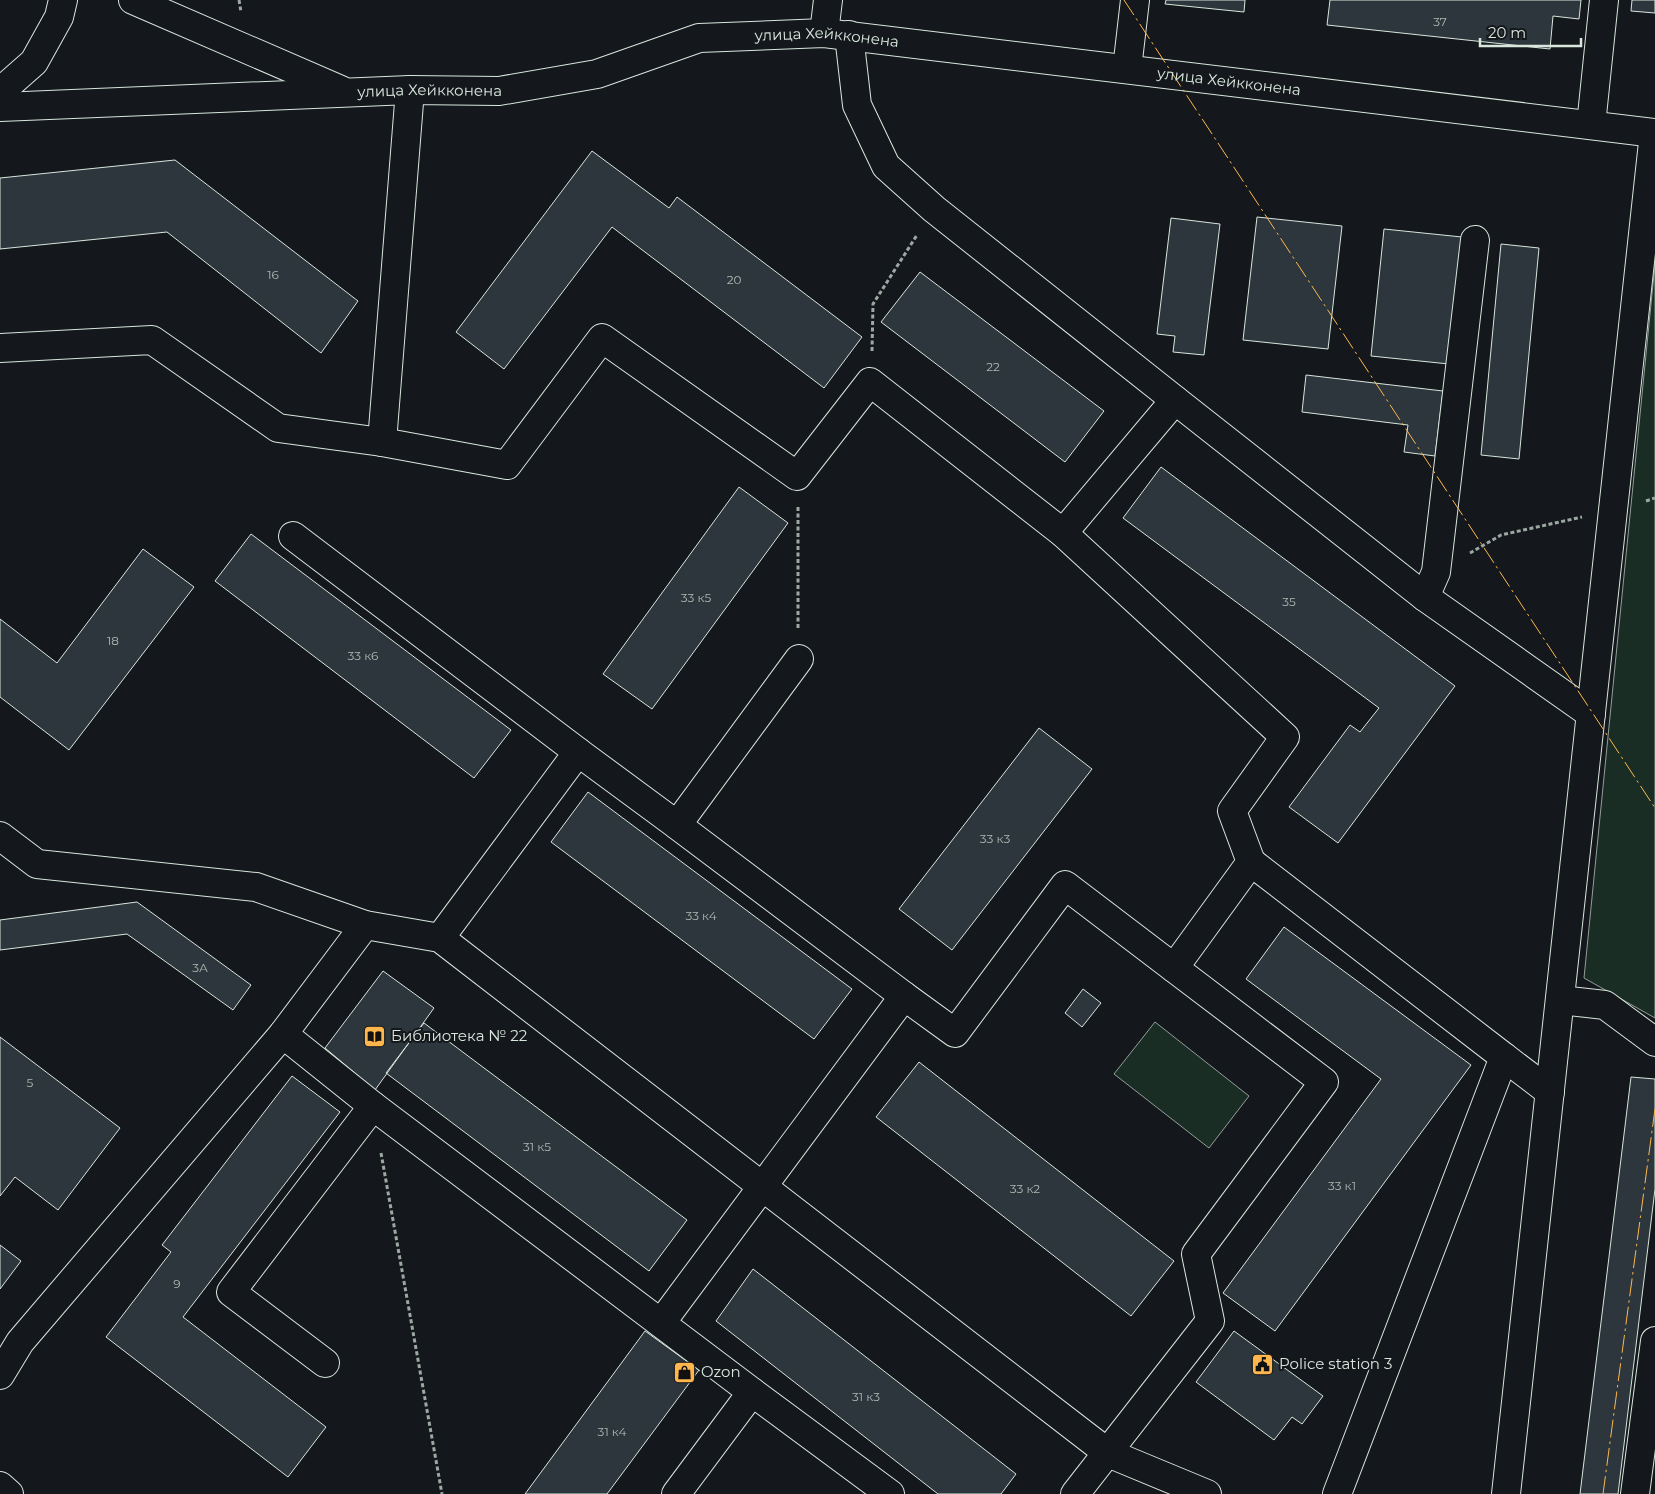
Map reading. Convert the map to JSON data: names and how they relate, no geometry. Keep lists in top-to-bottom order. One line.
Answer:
{"streets":{"street":["улица Хейкконена"]},"places":{"library":["Библиотека № 22"],"public building":["Police station 3"],"shop":["Ozon"]},"house_numbers":["37","16","20","22","33 к5","35","18","33 к6","33 к3","33 к4","3А","5","31 к5","33 к1","33 к2","9","31 к3","31 к4"],"scale_bar":"20 m"}
